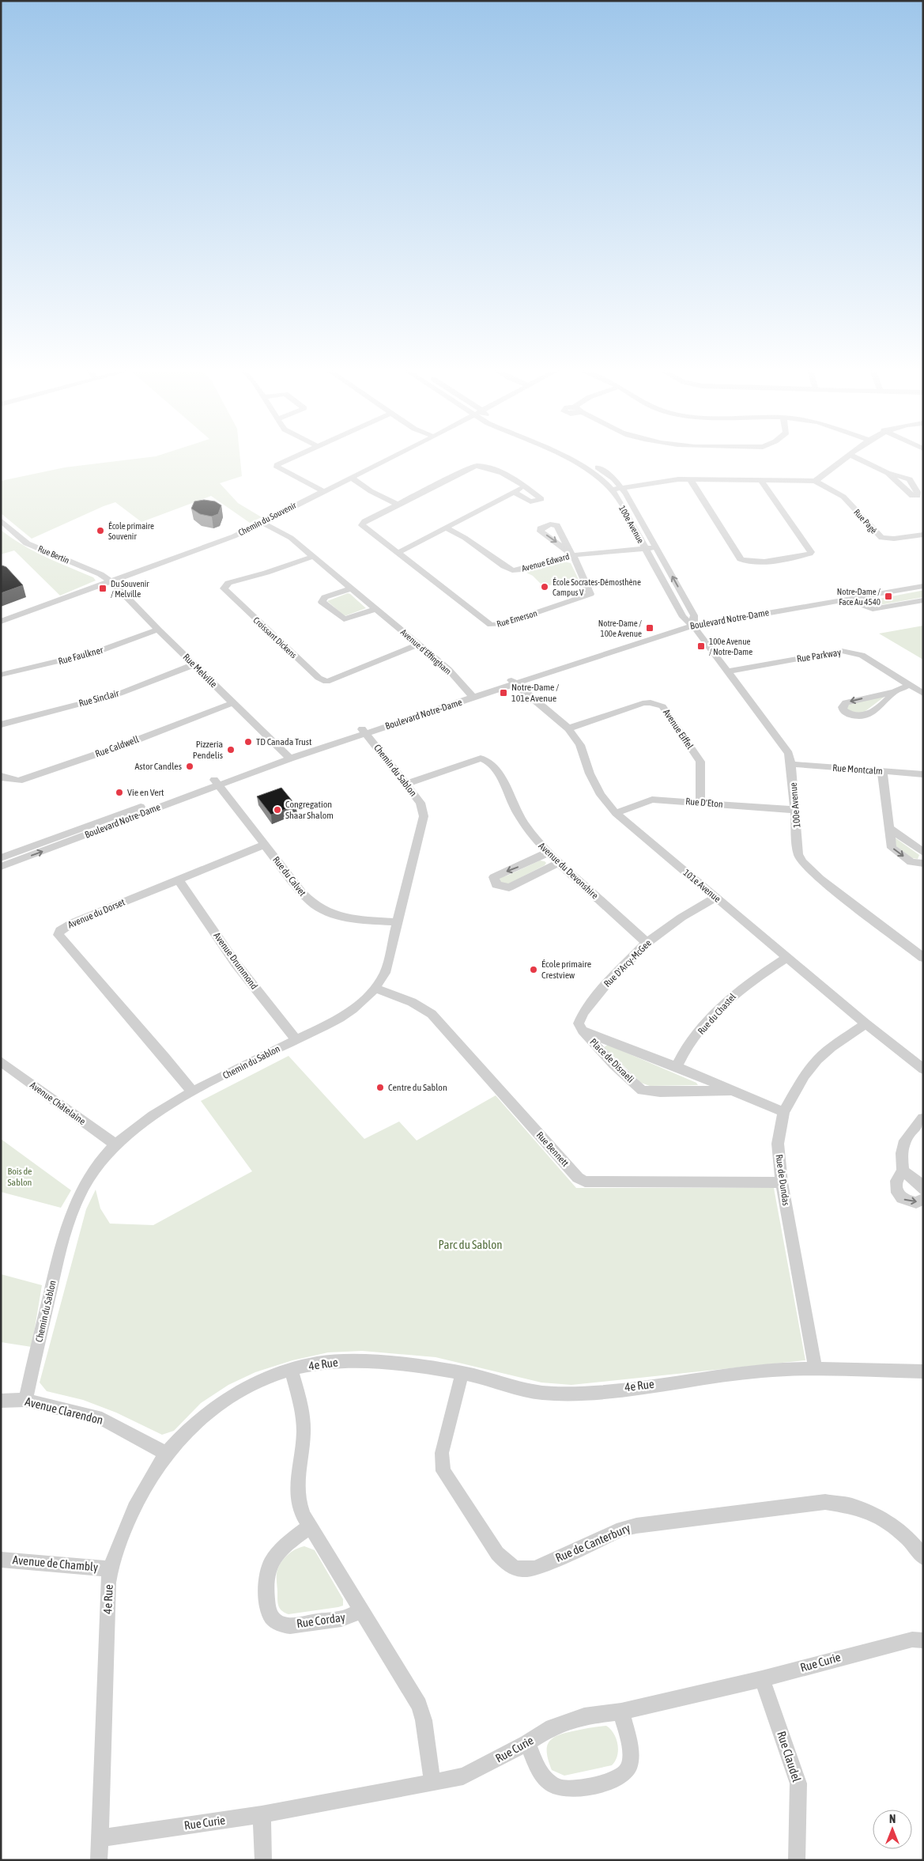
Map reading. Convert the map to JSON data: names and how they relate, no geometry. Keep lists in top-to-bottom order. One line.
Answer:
{"streets":{"street":["Chemin du Souvenir","Rue Pagé","100e Avenue","Rue Bertin","Avenue Edward","Rue Emerson","Boulevard Notre-Dame","Croissant Dickens","Avenue d'Effingham","Rue Faulkner","Rue Parkway","Rue Melville","Rue Sinclair","Avenue Eiffel","Rue Caldwell","Rue Montcalm","Chemin du Sablon","Rue D'Eton","Avenue du Devonshire","Rue du Calvet","101e Avenue","Avenue du Dorset","Avenue Drummond","Rue D'Arcy-McGee","Rue du Chastel","Place de Disraeli","Avenue Châtelaine","Rue Bennett","Rue de Dundas","4e Rue","Avenue Clarendon","Rue de Canterbury","Avenue de Chambly","Rue Corday","Rue Curie","Rue Claudel"]},"crossings":[["Chemin du Souvenir","Rue Bertin"],["Chemin du Souvenir","Avenue d'Effingham"],["Chemin du Souvenir","Rue Melville"],["100e Avenue","Avenue Edward"],["100e Avenue","Boulevard Notre-Dame"],["100e Avenue","Rue Parkway"],["100e Avenue","Rue Montcalm"],["100e Avenue","Rue D'Eton"],["Rue Bertin","Rue Melville"],["Avenue Edward","Rue Emerson"],["Boulevard Notre-Dame","Avenue d'Effingham"],["Boulevard Notre-Dame","Rue Melville"],["Boulevard Notre-Dame","Chemin du Sablon"],["Boulevard Notre-Dame","Rue du Calvet"],["Boulevard Notre-Dame","101e Avenue"],["Croissant Dickens","Avenue d'Effingham"],["Rue Faulkner","Rue Melville"],["Rue Melville","Rue Sinclair"],["Rue Melville","Rue Caldwell"],["Avenue Eiffel","Rue D'Eton"],["Avenue Eiffel","101e Avenue"],["Chemin du Sablon","Avenue du Devonshire"],["Chemin du Sablon","Rue du Calvet"],["Chemin du Sablon","Avenue du Dorset"],["Chemin du Sablon","Avenue Drummond"],["Chemin du Sablon","Avenue Châtelaine"],["Chemin du Sablon","Rue Bennett"],["Chemin du Sablon","Avenue Clarendon"],["Rue D'Eton","101e Avenue"],["Avenue du Devonshire","Rue D'Arcy-McGee"],["Rue du Calvet","Avenue du Dorset"],["101e Avenue","Rue D'Arcy-McGee"],["101e Avenue","Rue du Chastel"],["101e Avenue","Rue de Dundas"],["Avenue du Dorset","Avenue Drummond"],["Rue D'Arcy-McGee","Place de Disraeli"],["Rue du Chastel","Place de Disraeli"],["Place de Disraeli","Rue de Dundas"],["Rue Bennett","Rue de Dundas"],["Rue de Dundas","4e Rue"],["4e Rue","Avenue Clarendon"],["4e Rue","Rue de Canterbury"],["4e Rue","Avenue de Chambly"],["4e Rue","Rue Curie"],["Rue Curie","Rue Claudel"]],"parks":["Bois de Sablon","Parc du Sablon"],"places":{"other":["École primaire Souvenir","École Socrates-Démosthène Campus V","TD Canada Trust","Pizzeria Pendelis","Astor Candles","Vie en Vert","Congregation Shaar Shalom","École primaire Crestview","Centre du Sablon"],"transit":["Du Souvenir / Melville","Notre-Dame / Face Au 4540","Notre-Dame / 100e Avenue","100e Avenue / Notre-Dame","Notre-Dame / 101e Avenue"]},"north":"top"}
